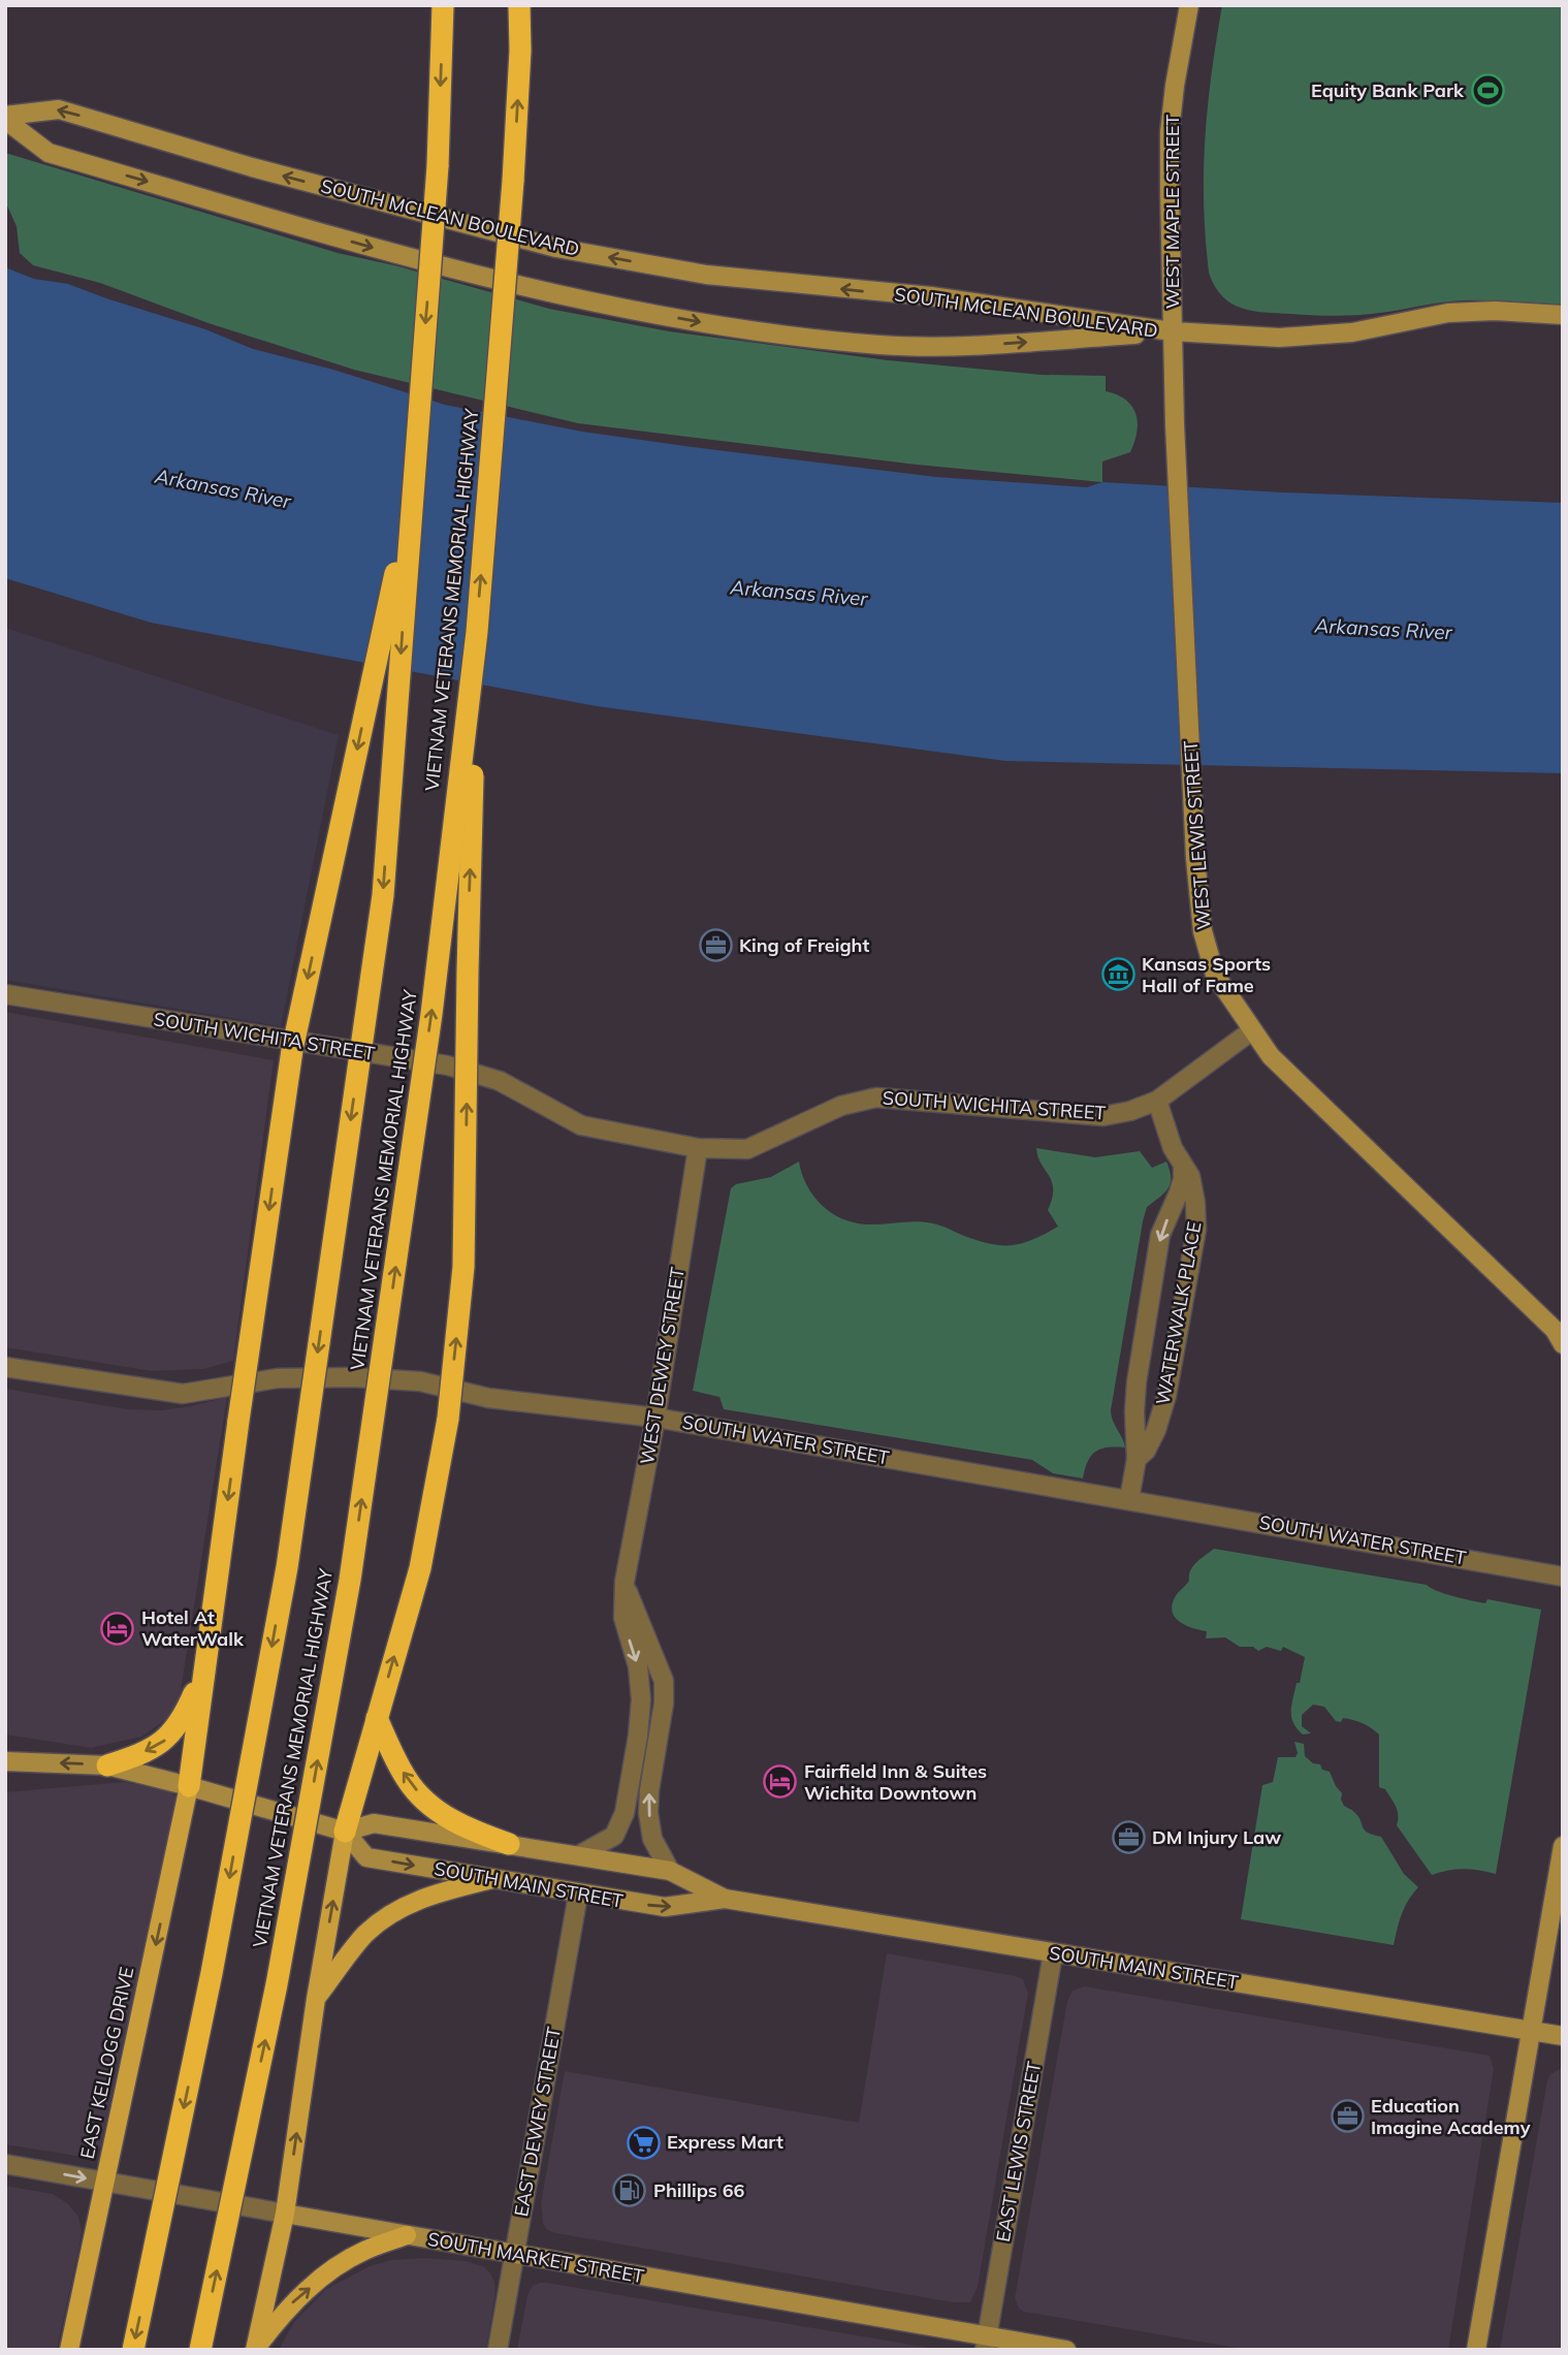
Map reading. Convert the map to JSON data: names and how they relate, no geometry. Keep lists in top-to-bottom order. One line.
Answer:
{"streets":{"highway":["VIETNAM VETERANS MEMORIAL HIGHWAY"],"main road":["EAST KELLOGG DRIVE"],"street":["WEST MAPLE STREET","SOUTH MCLEAN BOULEVARD","WEST LEWIS STREET","SOUTH WICHITA STREET","WATERWALK PLACE","WEST DEWEY STREET","SOUTH WATER STREET","SOUTH MAIN STREET","EAST DEWEY STREET","EAST LEWIS STREET","SOUTH MARKET STREET"]},"crossings":[["WEST MAPLE STREET","SOUTH MCLEAN BOULEVARD"],["WEST MAPLE STREET","WEST LEWIS STREET"],["SOUTH MCLEAN BOULEVARD","WEST LEWIS STREET"],["WEST LEWIS STREET","SOUTH WICHITA STREET"],["SOUTH WICHITA STREET","WATERWALK PLACE"],["SOUTH WICHITA STREET","WEST DEWEY STREET"],["WATERWALK PLACE","SOUTH WATER STREET"],["WEST DEWEY STREET","SOUTH WATER STREET"],["WEST DEWEY STREET","SOUTH MAIN STREET"],["SOUTH MAIN STREET","EAST KELLOGG DRIVE"],["SOUTH MAIN STREET","EAST DEWEY STREET"],["SOUTH MAIN STREET","EAST LEWIS STREET"],["EAST KELLOGG DRIVE","SOUTH MARKET STREET"],["EAST DEWEY STREET","SOUTH MARKET STREET"],["EAST LEWIS STREET","SOUTH MARKET STREET"]],"one_way":["EAST KELLOGG DRIVE"],"water":["Arkansas River"],"places":{"sports":["Equity Bank Park"],"office":["King of Freight","DM Injury Law","Education Imagine Academy"],"museum":["Kansas Sports Hall of Fame"],"hotel":["Hotel At WaterWalk","Fairfield Inn & Suites Wichita Downtown"],"supermarket":["Express Mart"],"fuel station":["Phillips 66"]}}
